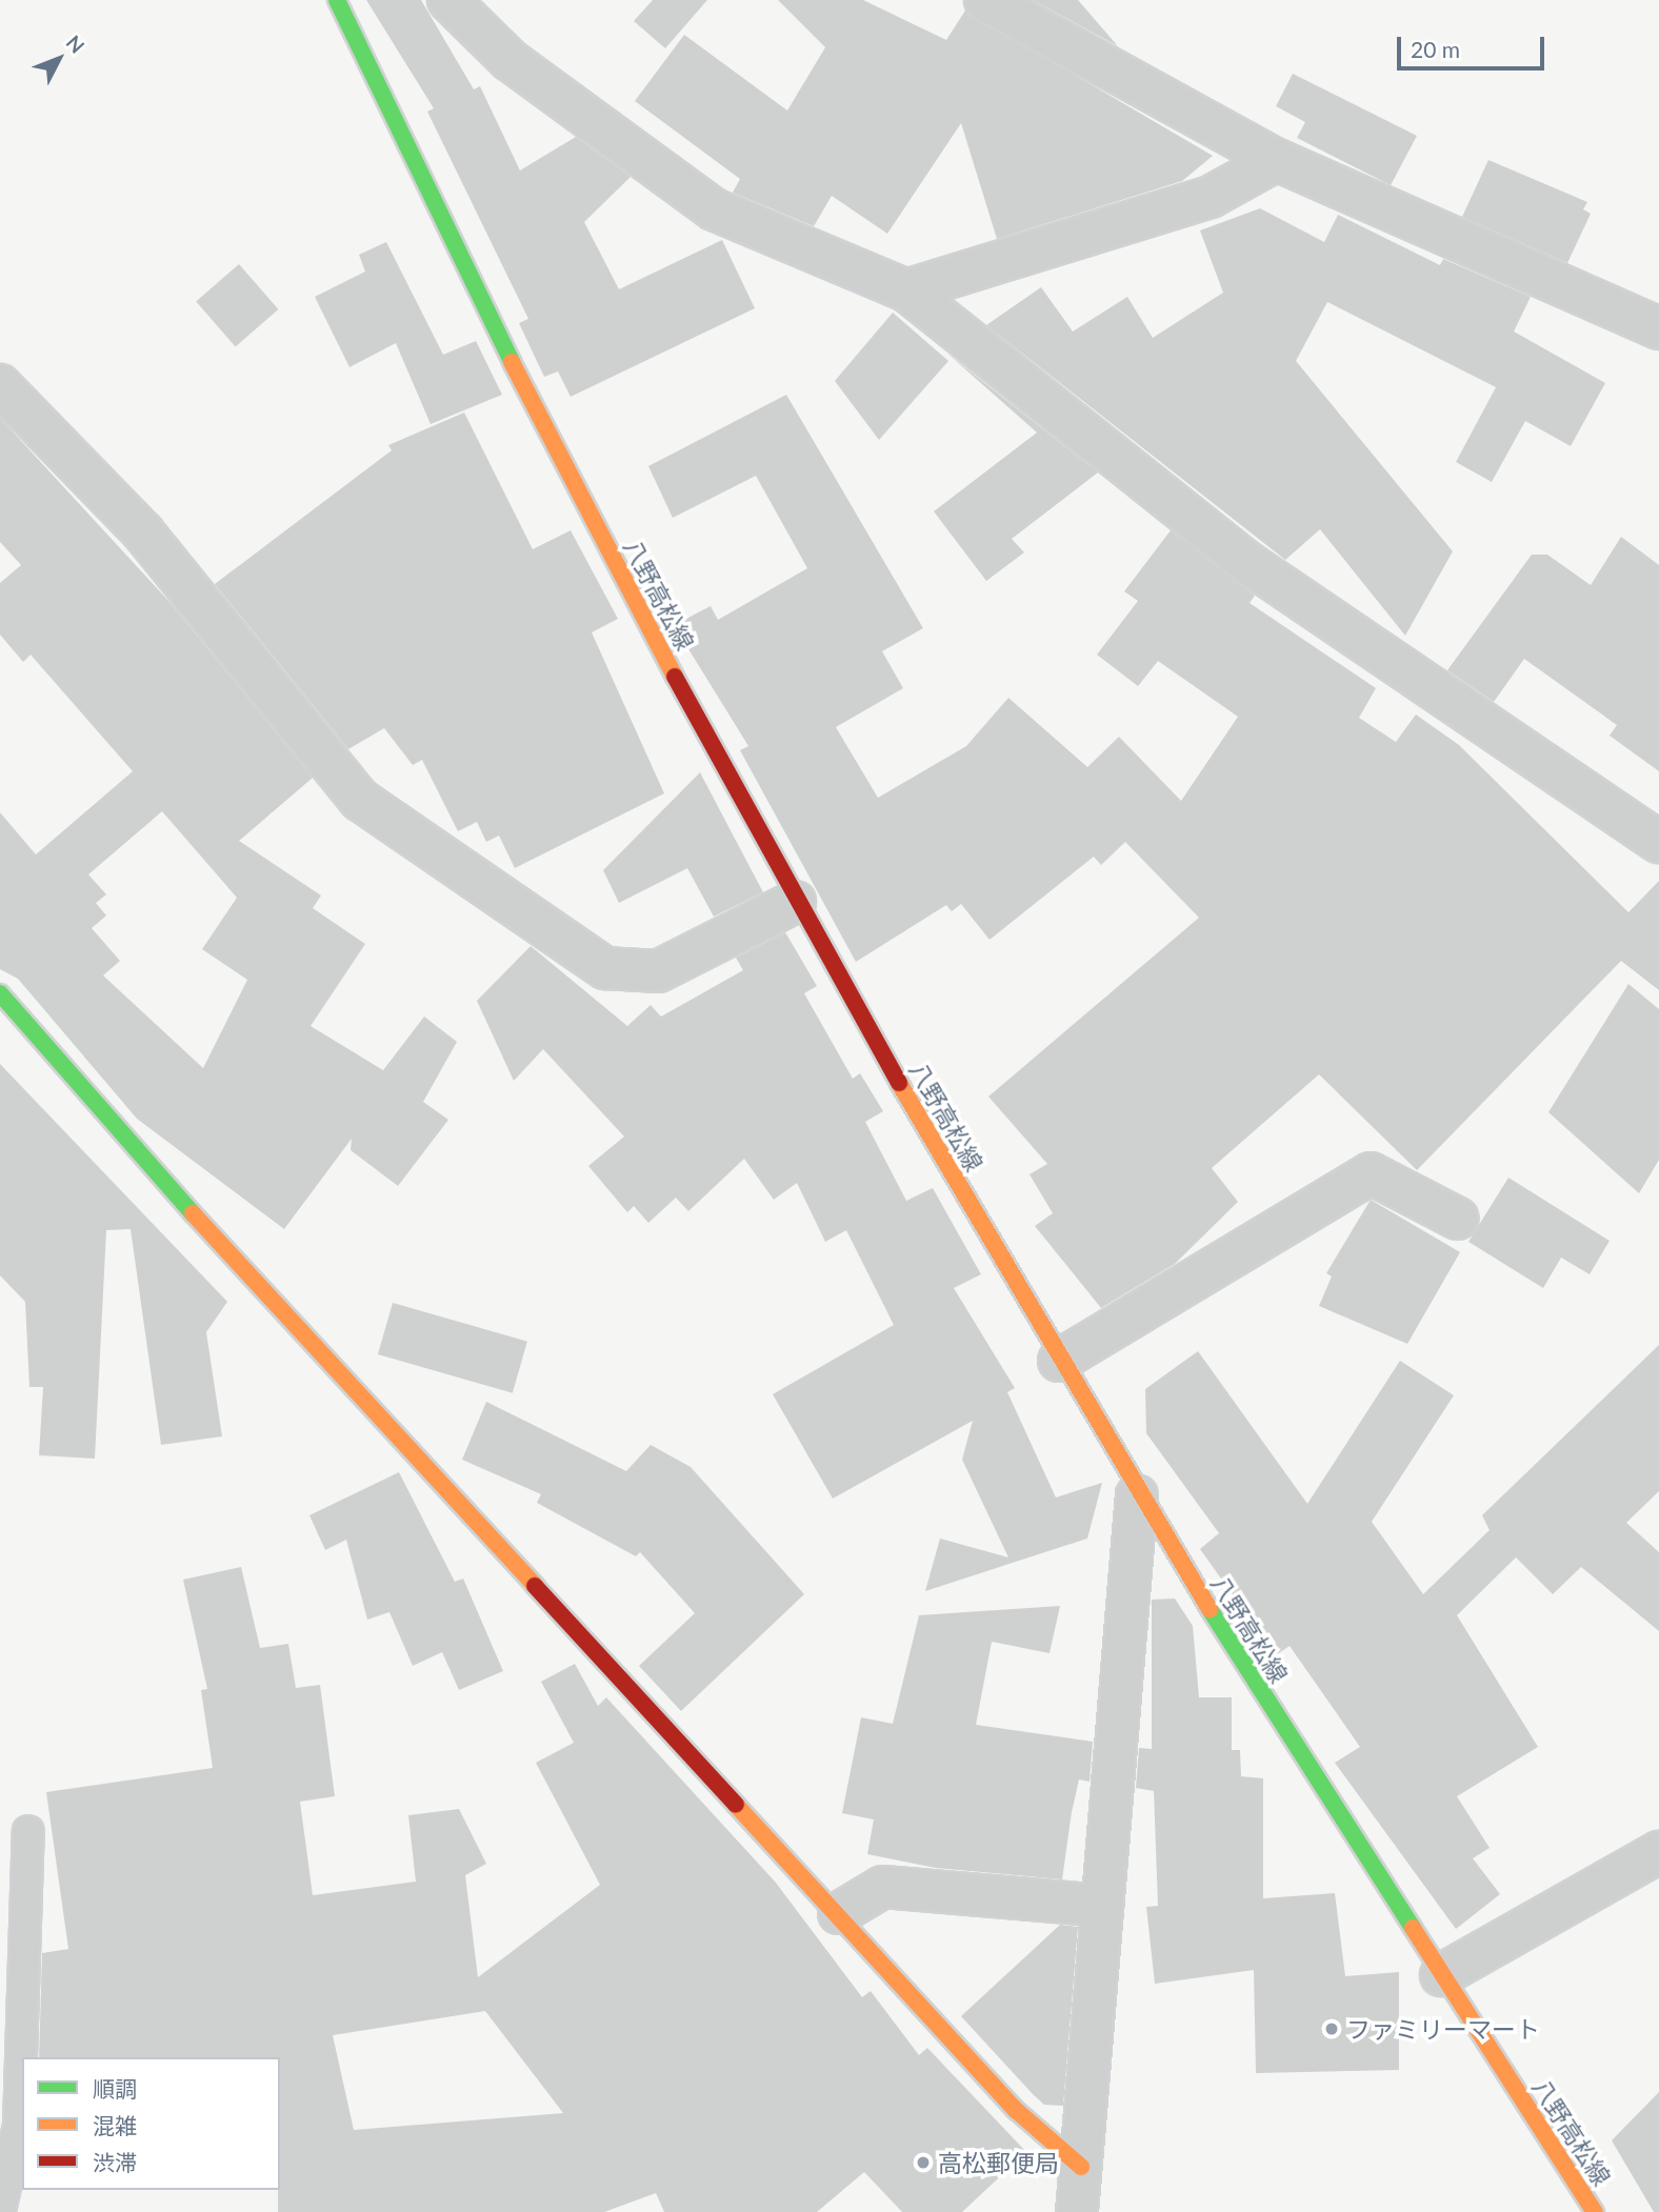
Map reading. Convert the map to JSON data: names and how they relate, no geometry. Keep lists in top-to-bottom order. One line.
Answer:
{"streets":{"main road":["八野高松線"]},"places":["ファミリーマート","高松郵便局"],"legend":["順調","混雑","渋滞"],"scale_bar":"20 m","north":"top right"}
